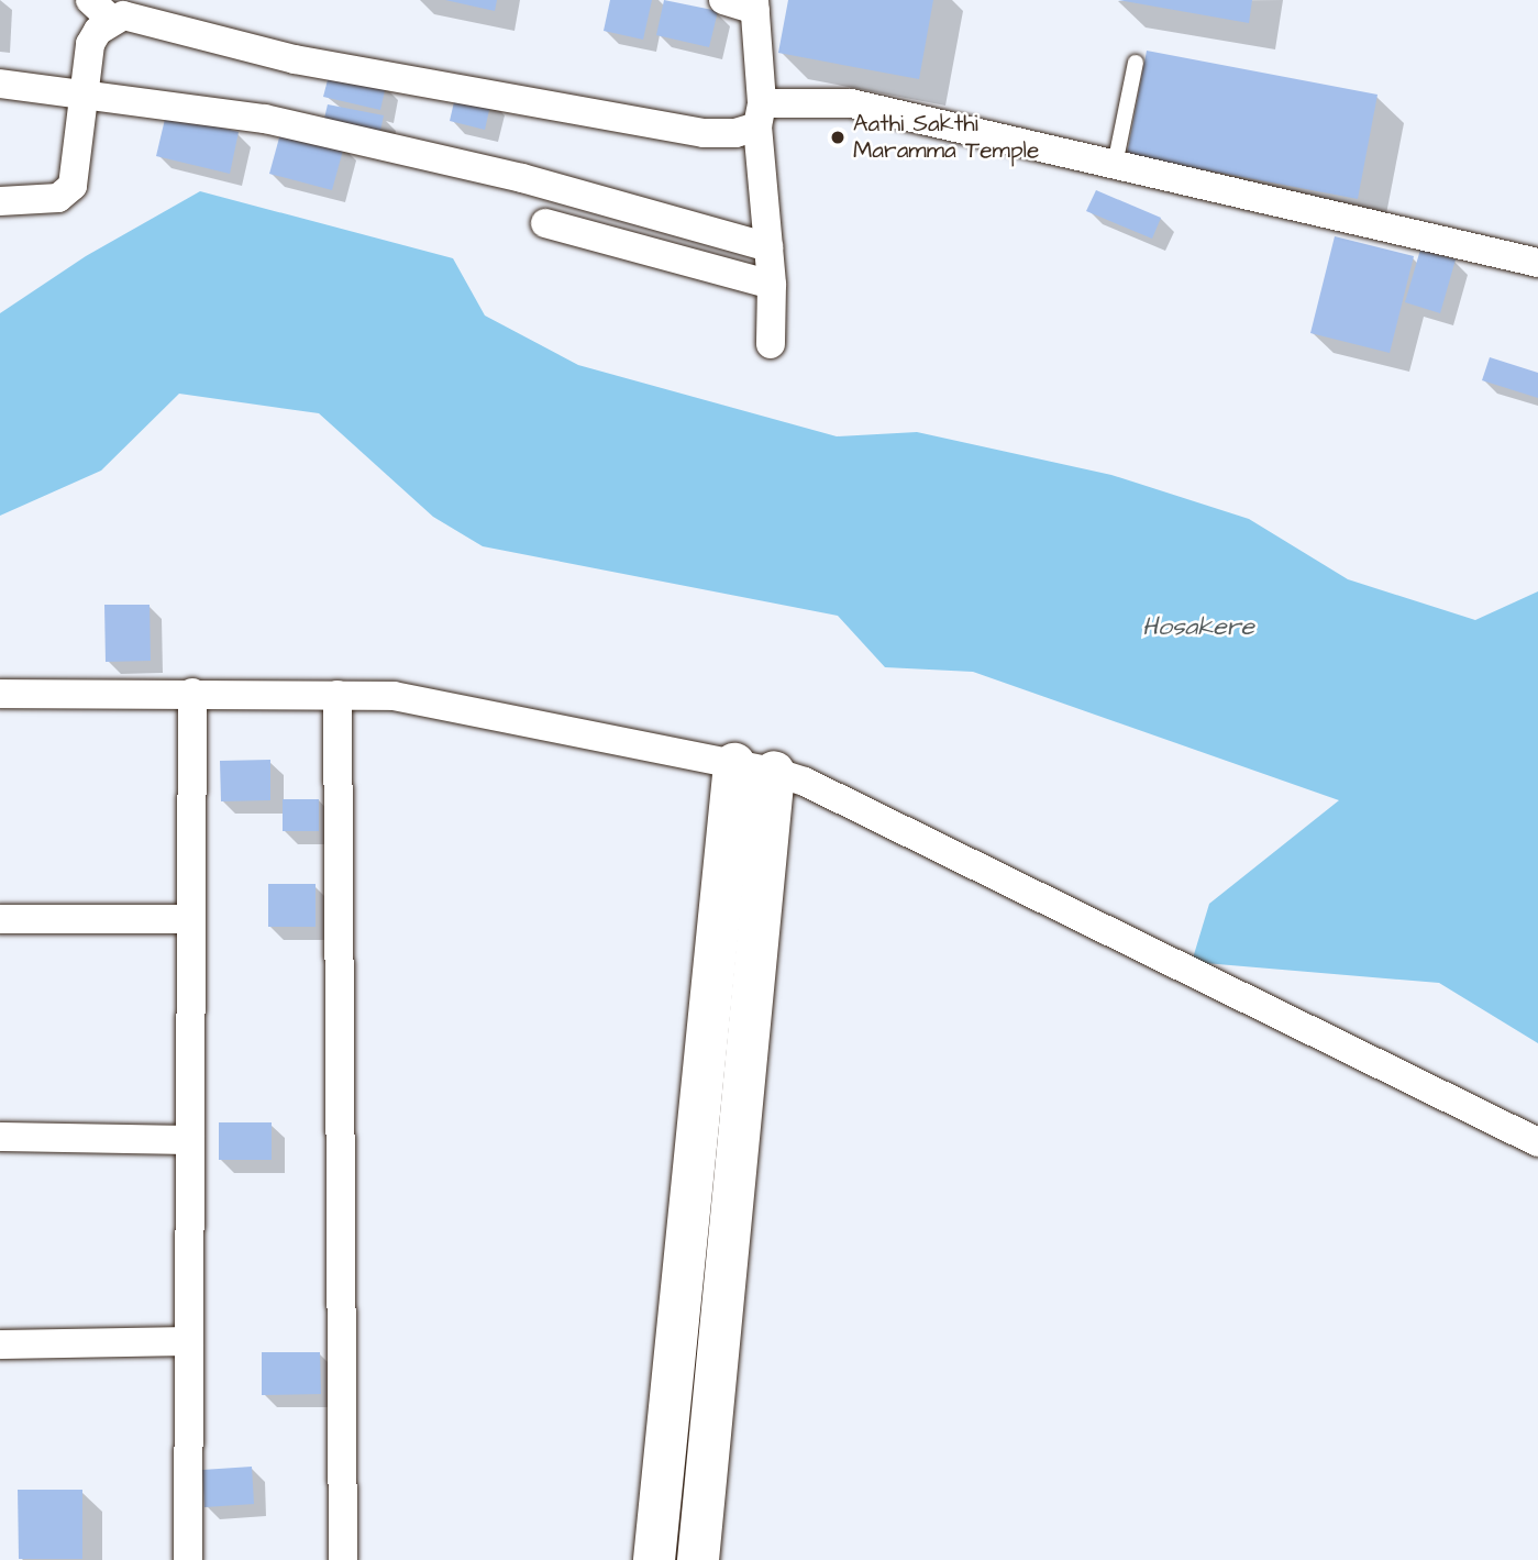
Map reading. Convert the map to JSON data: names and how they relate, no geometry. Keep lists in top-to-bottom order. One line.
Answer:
{"water":["Hosakere"],"places":["Aathi Sakthi Maramma Temple"]}
